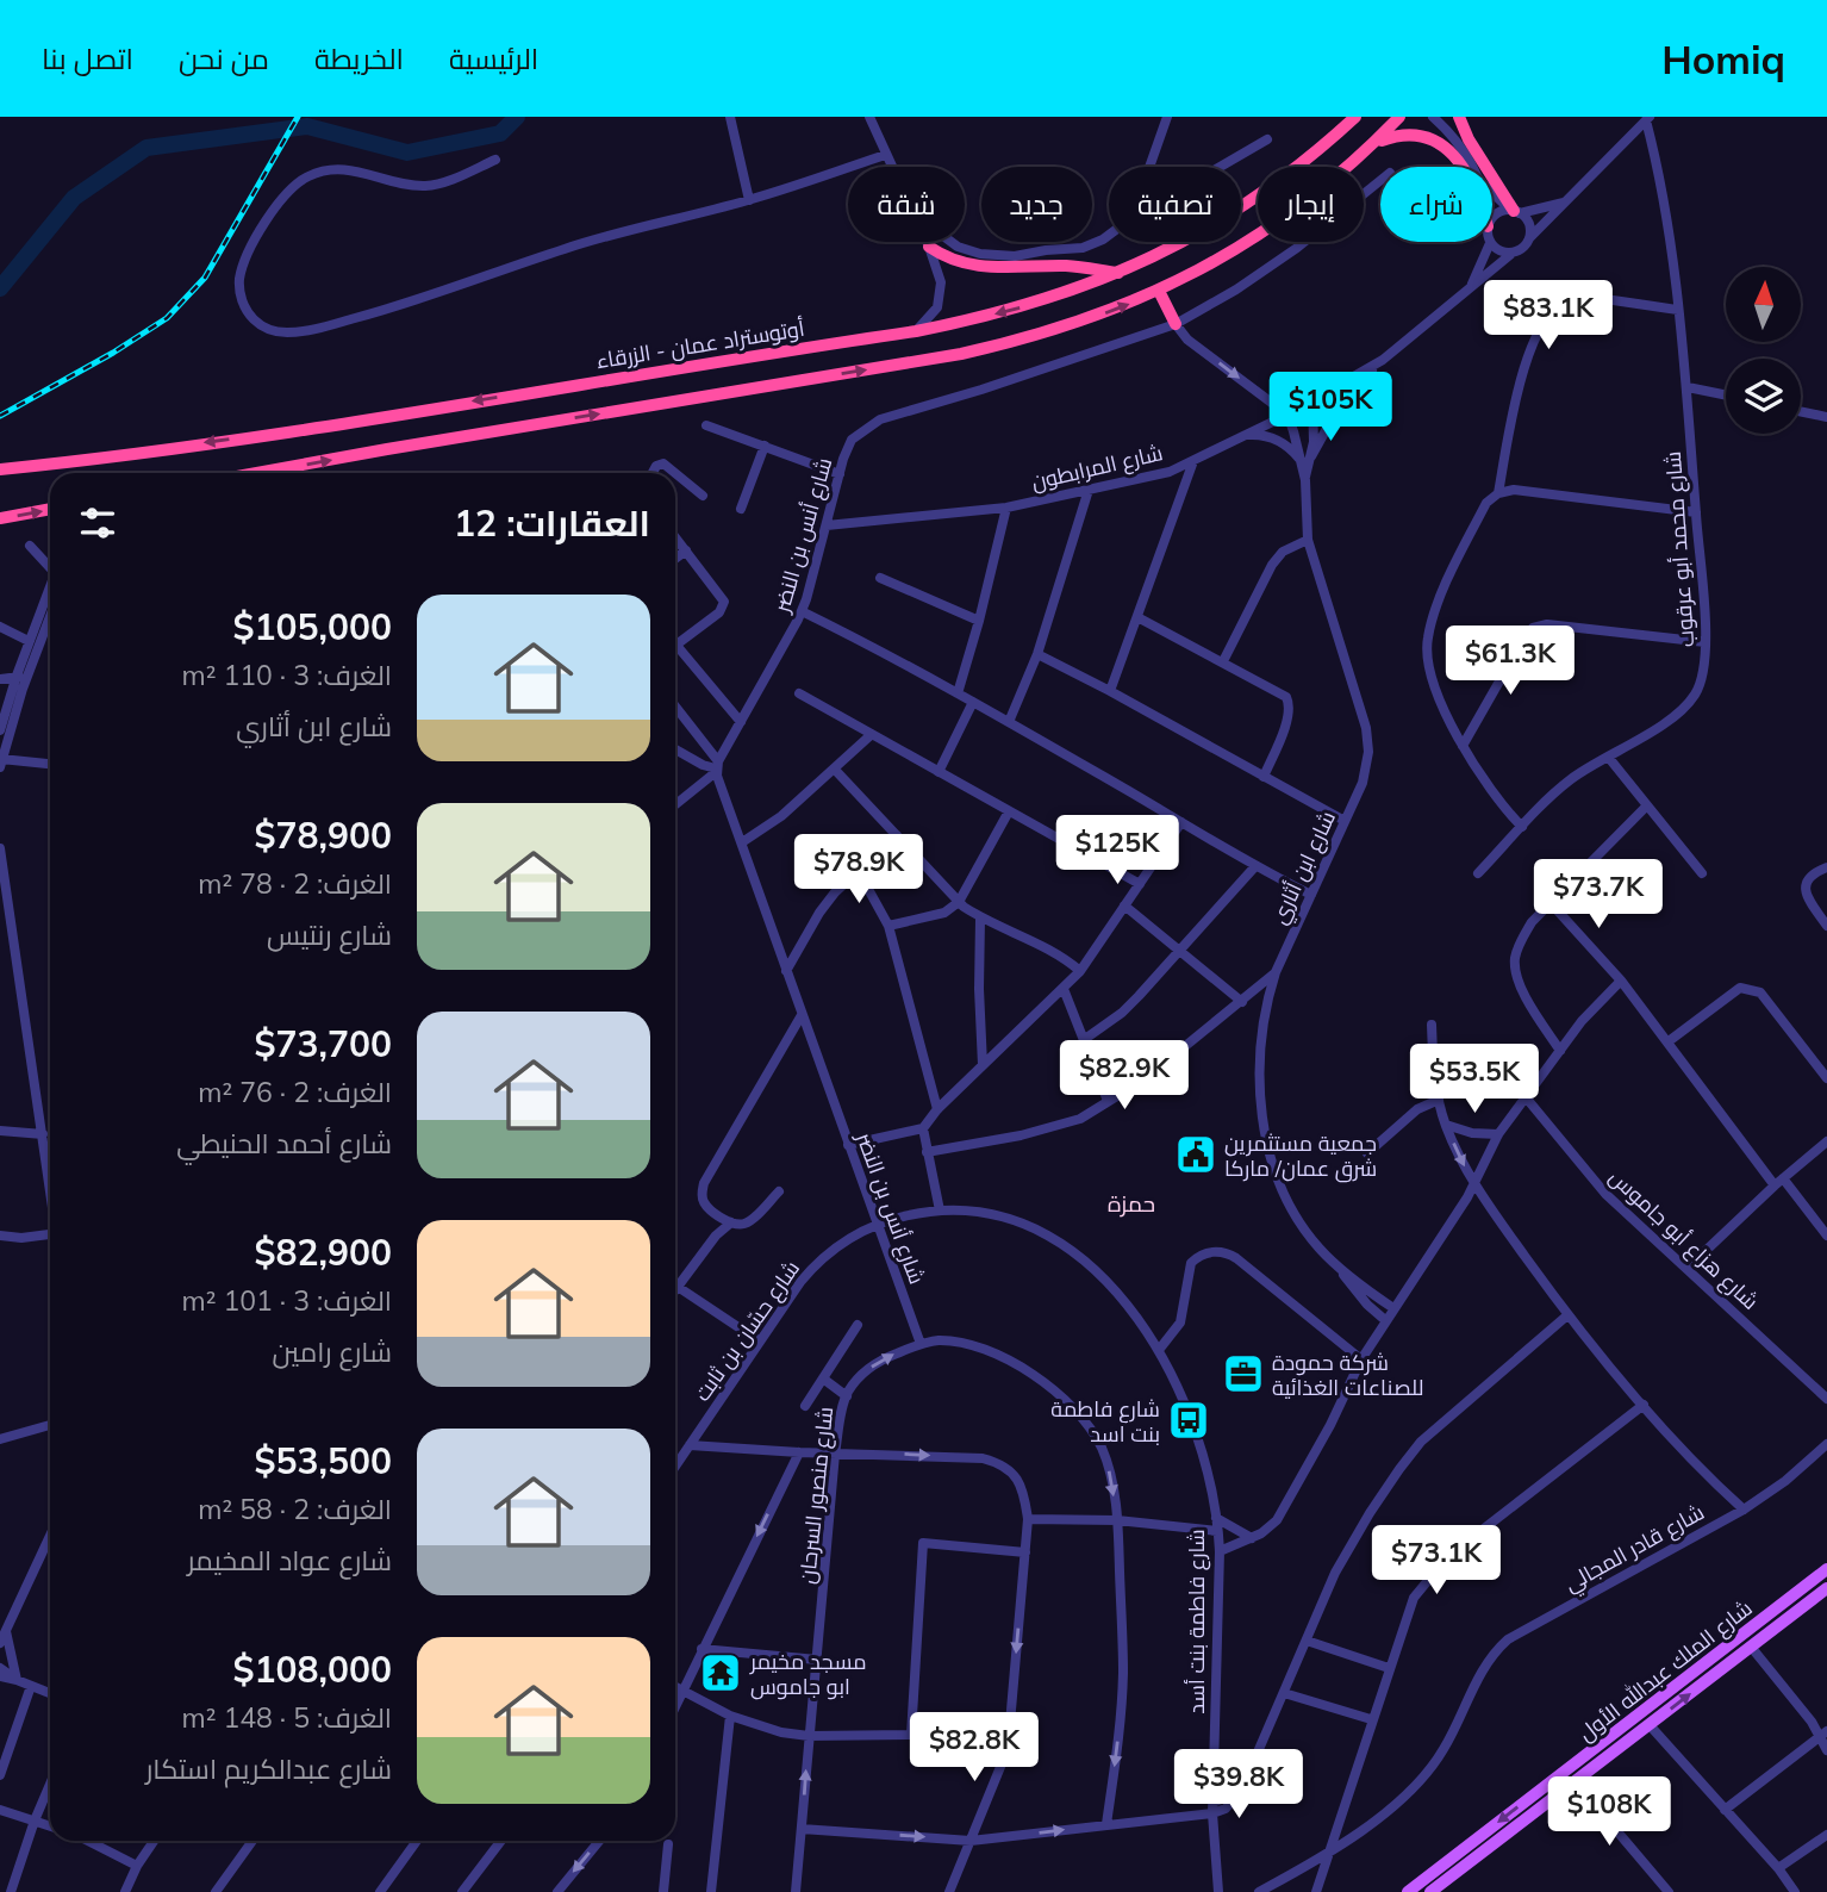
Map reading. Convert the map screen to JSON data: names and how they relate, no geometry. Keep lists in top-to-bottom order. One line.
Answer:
{"streets":{"highway":["أوتوستراد عمان - الزرقاء"],"main road":["شارع الملك عبدالله الأول"],"street":["شارع المرابطون","شارع أنس بن النضر","شارع محمد أبو عرقوب","شارع ابن أثاري","شارع هزاع أبو جاموس","شارع حسّان بن ثابت","شارع منصور السرحان","شارع قادر المجالي","شارع فاطمة بنت أسد"]},"crossings":[["شارع المرابطون","شارع أنس بن النضر"],["شارع المرابطون","شارع ابن أثاري"],["شارع أنس بن النضر","شارع حسّان بن ثابت"],["شارع أنس بن النضر","شارع منصور السرحان"],["شارع أنس بن النضر","شارع فاطمة بنت أسد"],["شارع حسّان بن ثابت","شارع فاطمة بنت أسد"]],"districts":["حمزة"],"places":{"public building":["جمعية مستثمرين شرق عمان/ ماركا"],"office":["شركة حمودة للصناعات الغذائية"],"bus stop":["شارع فاطمة بنت اسد"],"temple":["مسجد مخيمر ابو جاموس"]},"north":"top","page":{"header":"Homiq","nav":["الرئيسية","الخريطة","من نحن","اتصل بنا"],"chip":["شراء","إيجار","تصفية","جديد","شقة"],"price":["$83.1K","$105K","$61.3K","$125K","$78.9K","$73.7K","$82.9K","$53.5K","$73.1K","$82.8K","$39.8K","$108K"],"heading":"العقارات: 12","list":[{"name":"$105,000","note":"الغرف: 3 · 110 m² · شارع ابن أثاري"},{"name":"$78,900","note":"الغرف: 2 · 78 m² · شارع رنتيس"},{"name":"$73,700","note":"الغرف: 2 · 76 m² · شارع أحمد الحنيطي"},{"name":"$82,900","note":"الغرف: 3 · 101 m² · شارع رامين"},{"name":"$53,500","note":"الغرف: 2 · 58 m² · شارع عواد المخيمر"},{"name":"$108,000","note":"الغرف: 5 · 148 m² · شارع عبدالكريم استكار"}]}}
